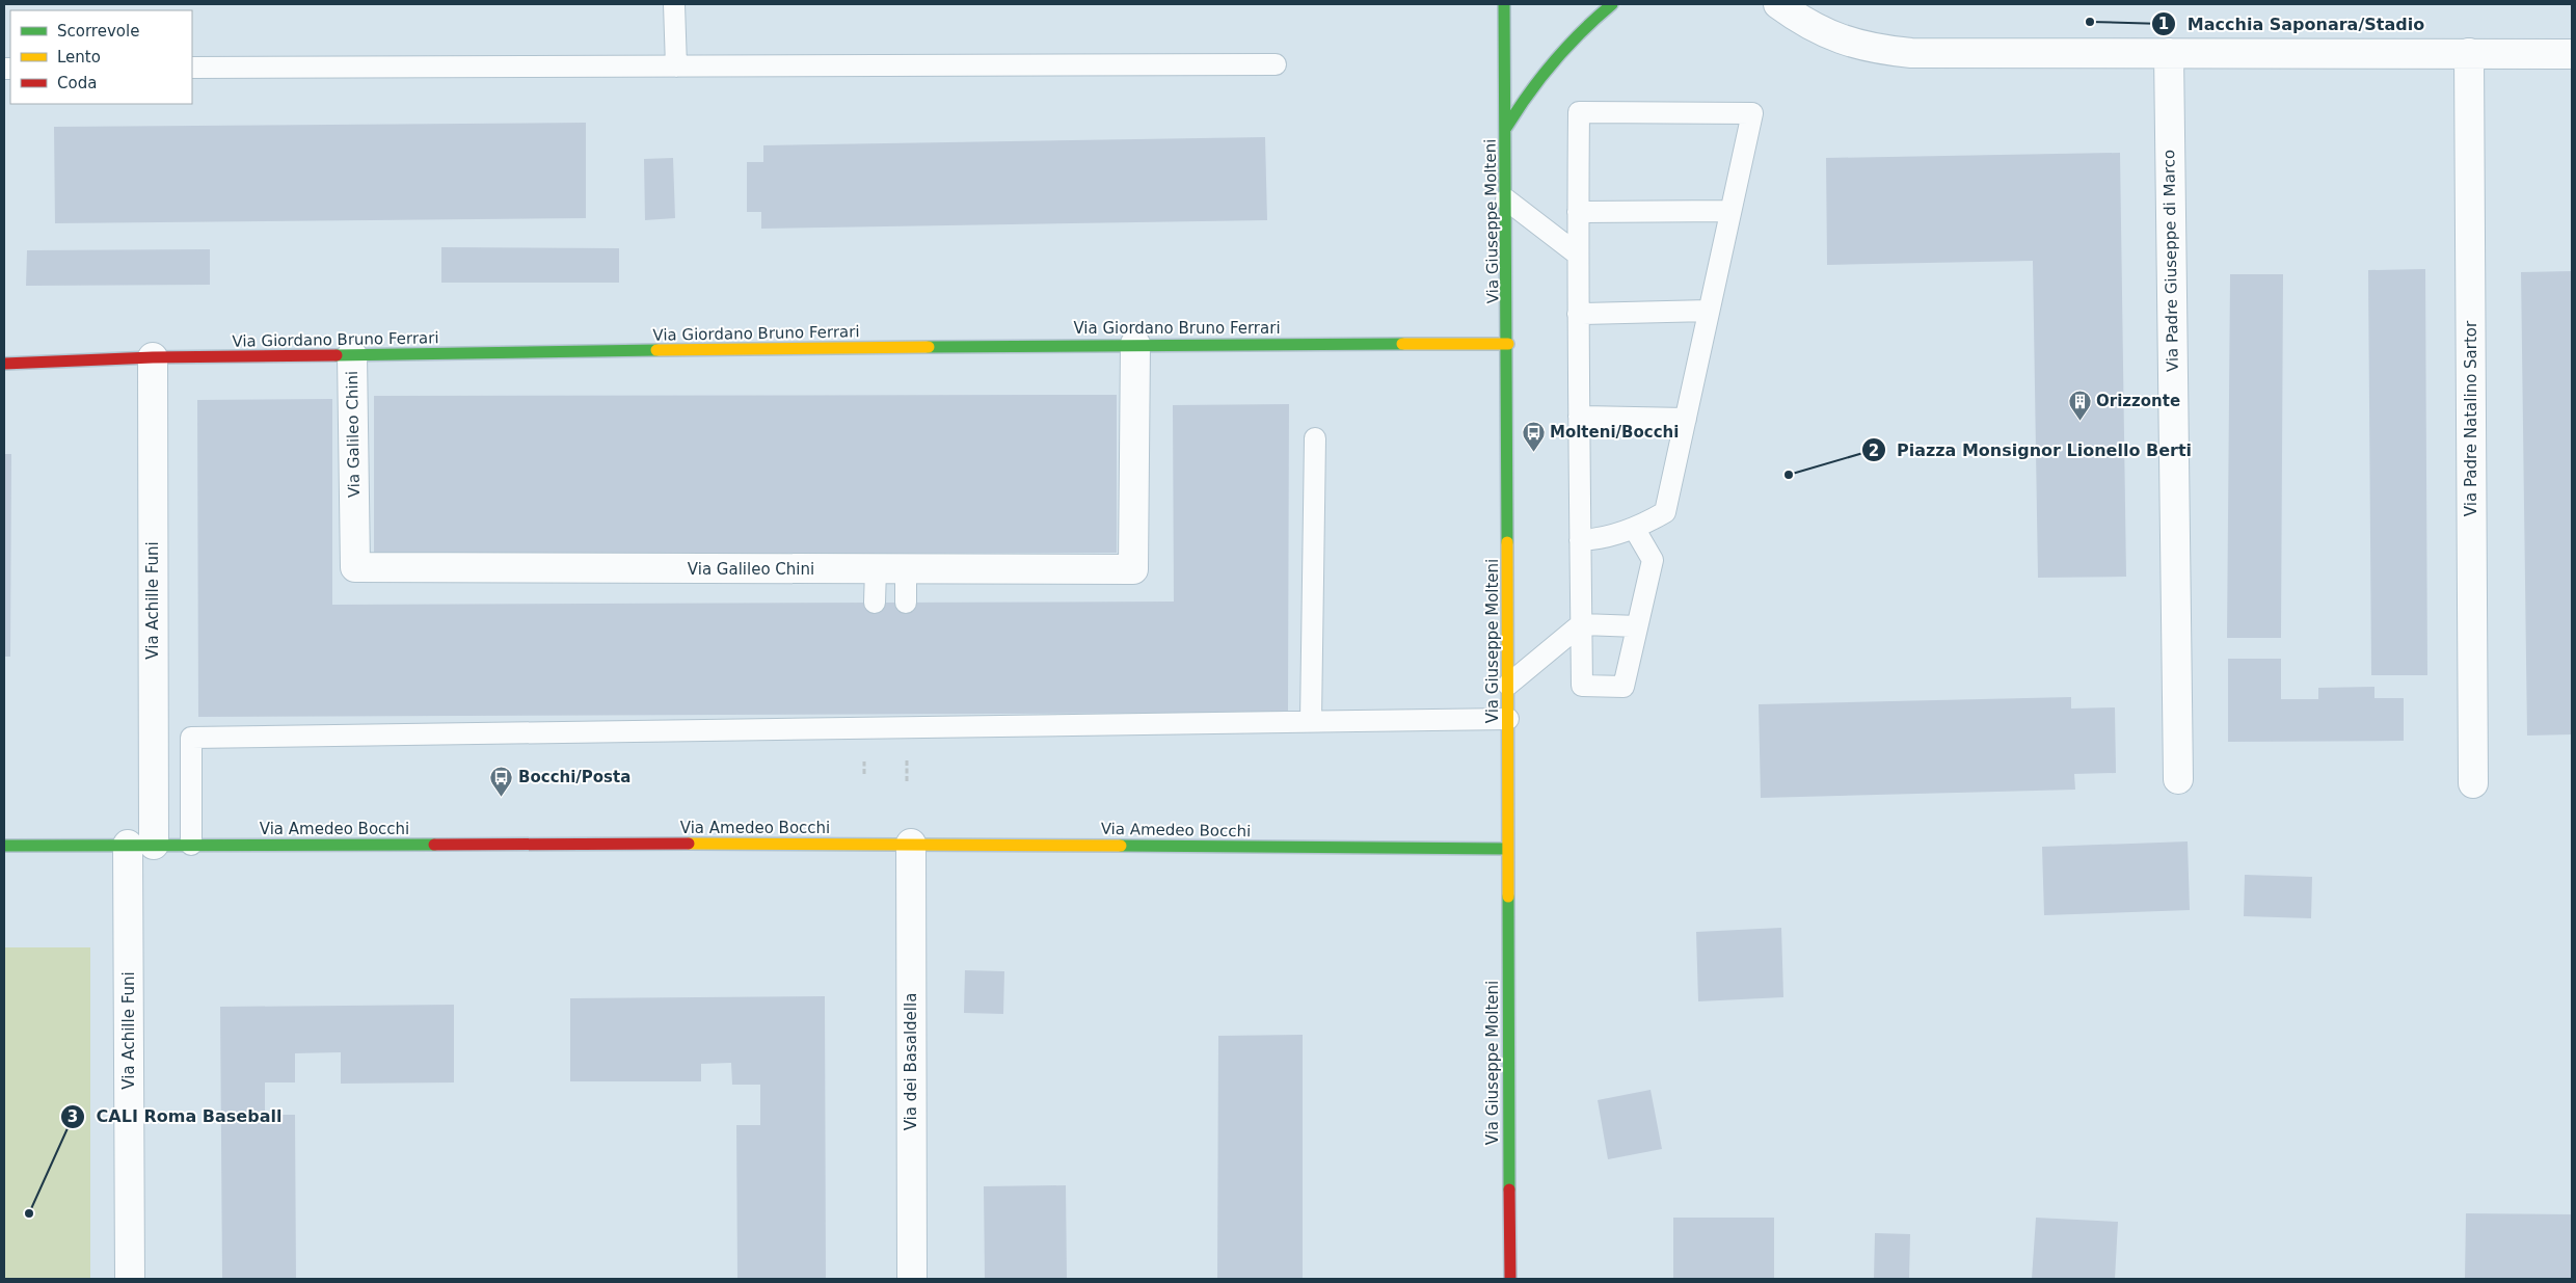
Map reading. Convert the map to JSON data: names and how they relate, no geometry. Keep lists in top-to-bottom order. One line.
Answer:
{"streets":{"street":["Via Giuseppe Molteni","Via Padre Giuseppe di Marco","Via Giordano Bruno Ferrari","Via Padre Natalino Sartor","Via Galileo Chini","Via Achille Funi","Via Amedeo Bocchi","Via dei Basaldella"]},"crossings":[["Via Giuseppe Molteni","Via Giordano Bruno Ferrari"],["Via Giuseppe Molteni","Via Amedeo Bocchi"],["Via Giordano Bruno Ferrari","Via Galileo Chini"],["Via Giordano Bruno Ferrari","Via Achille Funi"],["Via Achille Funi","Via Amedeo Bocchi"],["Via Amedeo Bocchi","Via dei Basaldella"]],"places":{"other":["Macchia Saponara/Stadio","Piazza Monsignor Lionello Berti","CALI Roma Baseball"],"building":["Orizzonte"],"bus stop":["Molteni/Bocchi","Bocchi/Posta"]},"legend":["Scorrevole","Lento","Coda"]}
